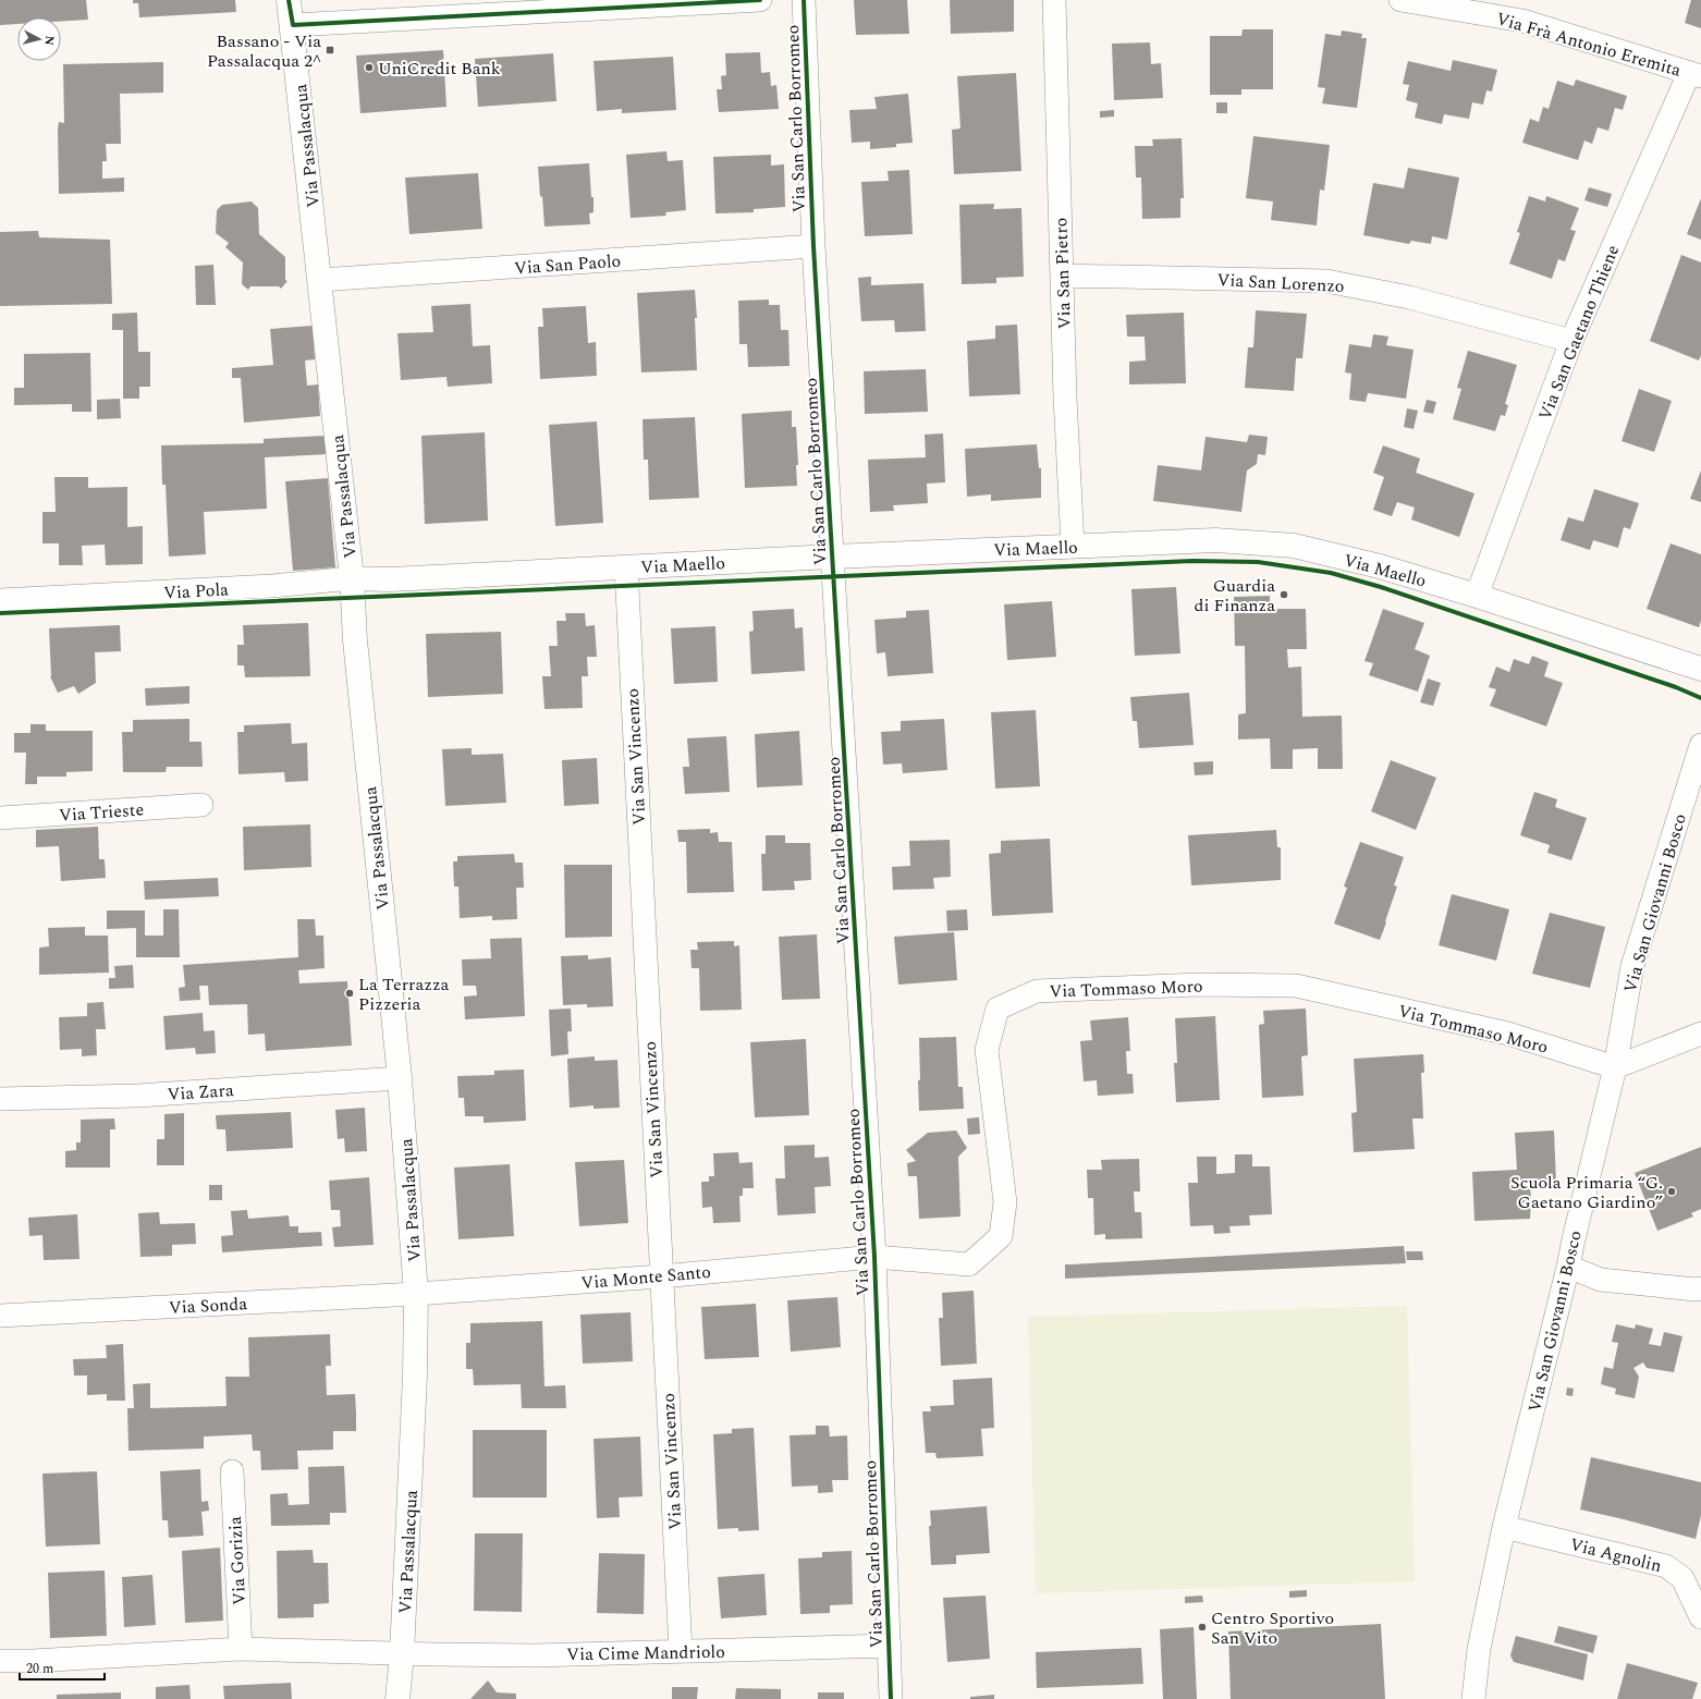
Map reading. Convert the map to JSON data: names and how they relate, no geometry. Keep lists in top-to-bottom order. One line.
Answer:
{"streets":{"street":["Via Frà Antonio Eremita","Via San Carlo Borromeo","Via Passalacqua","Via San Paolo","Via San Pietro","Via San Lorenzo","Via San Gaetano Thiene","Via Maello","Via Pola","Via San Vincenzo","Via Trieste","Via San Giovanni Bosco","Via Tommaso Moro","Via Zara","Via Monte Santo","Via Sonda","Via Agnolin","Via Gorizia","Via Cime Mandriolo"]},"crossings":[["Via Frà Antonio Eremita","Via San Gaetano Thiene"],["Via San Carlo Borromeo","Via San Paolo"],["Via San Carlo Borromeo","Via Maello"],["Via San Carlo Borromeo","Via Tommaso Moro"],["Via San Carlo Borromeo","Via Monte Santo"],["Via San Carlo Borromeo","Via Cime Mandriolo"],["Via Passalacqua","Via San Paolo"],["Via Passalacqua","Via Maello"],["Via Passalacqua","Via Pola"],["Via Passalacqua","Via Zara"],["Via Passalacqua","Via Monte Santo"],["Via Passalacqua","Via Sonda"],["Via Passalacqua","Via Cime Mandriolo"],["Via San Pietro","Via San Lorenzo"],["Via San Pietro","Via Maello"],["Via San Lorenzo","Via San Gaetano Thiene"],["Via San Gaetano Thiene","Via Maello"],["Via Maello","Via Pola"],["Via Maello","Via San Vincenzo"],["Via San Vincenzo","Via Monte Santo"],["Via San Vincenzo","Via Cime Mandriolo"],["Via San Giovanni Bosco","Via Tommaso Moro"],["Via San Giovanni Bosco","Via Agnolin"],["Via Tommaso Moro","Via Monte Santo"],["Via Monte Santo","Via Sonda"]],"places":{"transit":["Bassano - Via Passalacqua 2^"],"other":["UniCredit Bank","Guardia di Finanza","La Terrazza Pizzeria","Scuola Primaria “G. Gaetano Giardino”","Centro Sportivo San Vito"]},"scale_bar":"20 m","north":"right"}
